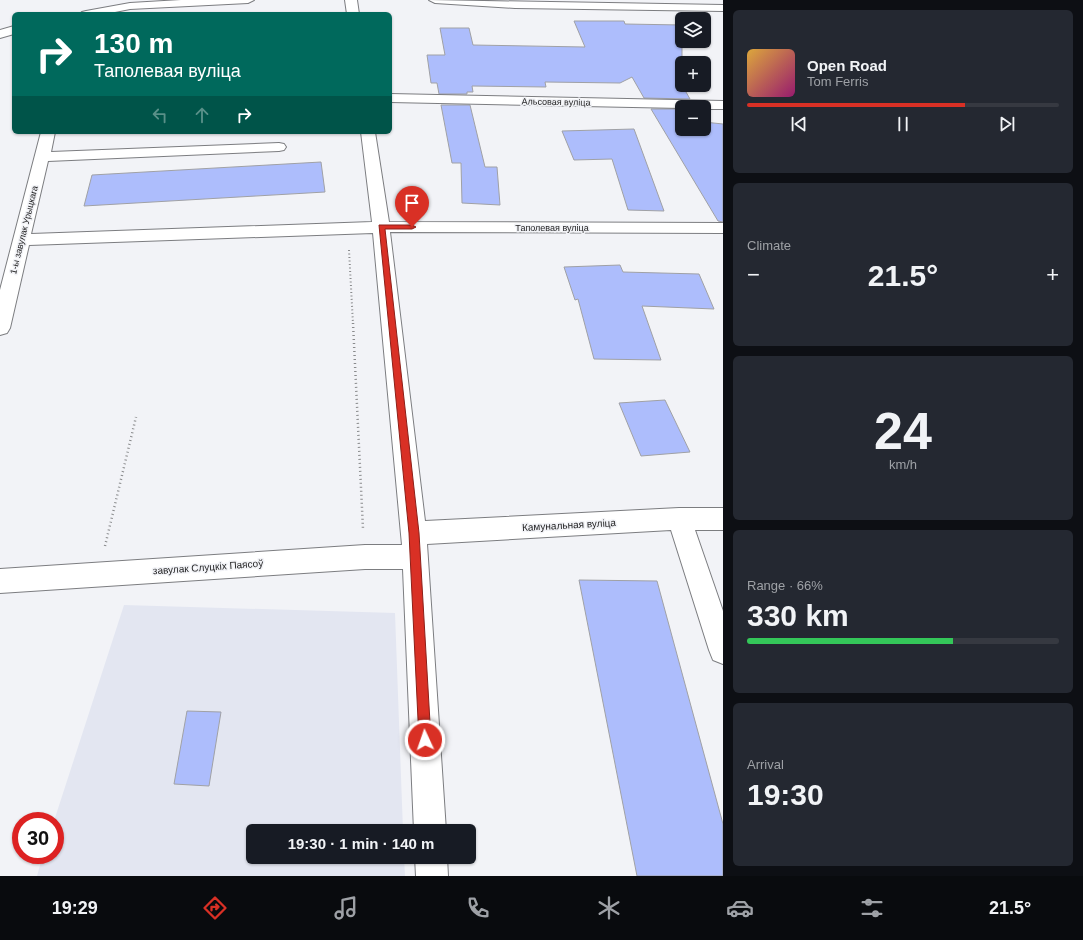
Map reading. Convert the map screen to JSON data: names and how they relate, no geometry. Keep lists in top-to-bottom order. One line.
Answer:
{"streets":{"street":["Альсовая вуліца","Таполевая вуліца","1-ы завулак Урыцкага","Камунальная вуліца","завулак Слуцкіх Паясоў"]},"crossings":[["Таполевая вуліца","1-ы завулак Урыцкага"]],"page":{"map_buttons":["+","−"],"turn":["130 m","Таполевая вуліца"],"song":["Open Road","Tom Ferris"],"tile":["Climate",["24","km/h"],["Range · 66%","330 km"],["Arrival","19:30"]],"heat":["−","21.5°","+"],"limit":"30","trip":"19:30 · 1 min · 140 m","tabs":["19:29","21.5°"]}}
